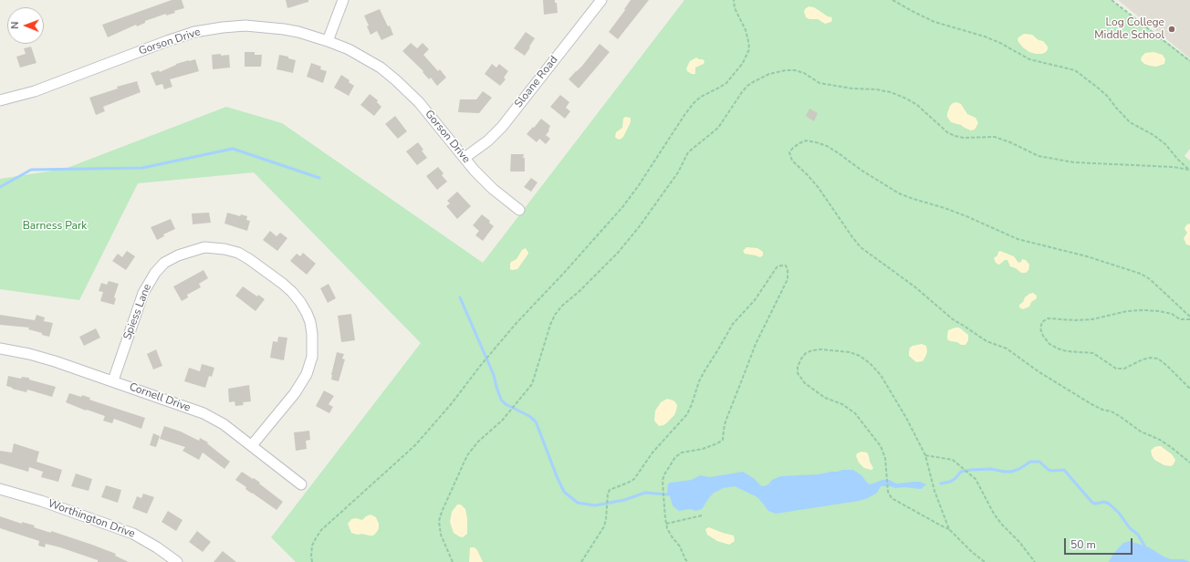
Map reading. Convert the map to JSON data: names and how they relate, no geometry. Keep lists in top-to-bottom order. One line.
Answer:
{"streets":{"street":["Gorson Drive","Sloane Road","Spiess Lane","Cornell Drive","Worthington Drive"]},"crossings":[["Gorson Drive","Sloane Road"],["Spiess Lane","Cornell Drive"]],"parks":["Barness Park"],"places":["Log College Middle School"],"scale_bar":"50 m","north":"left"}
